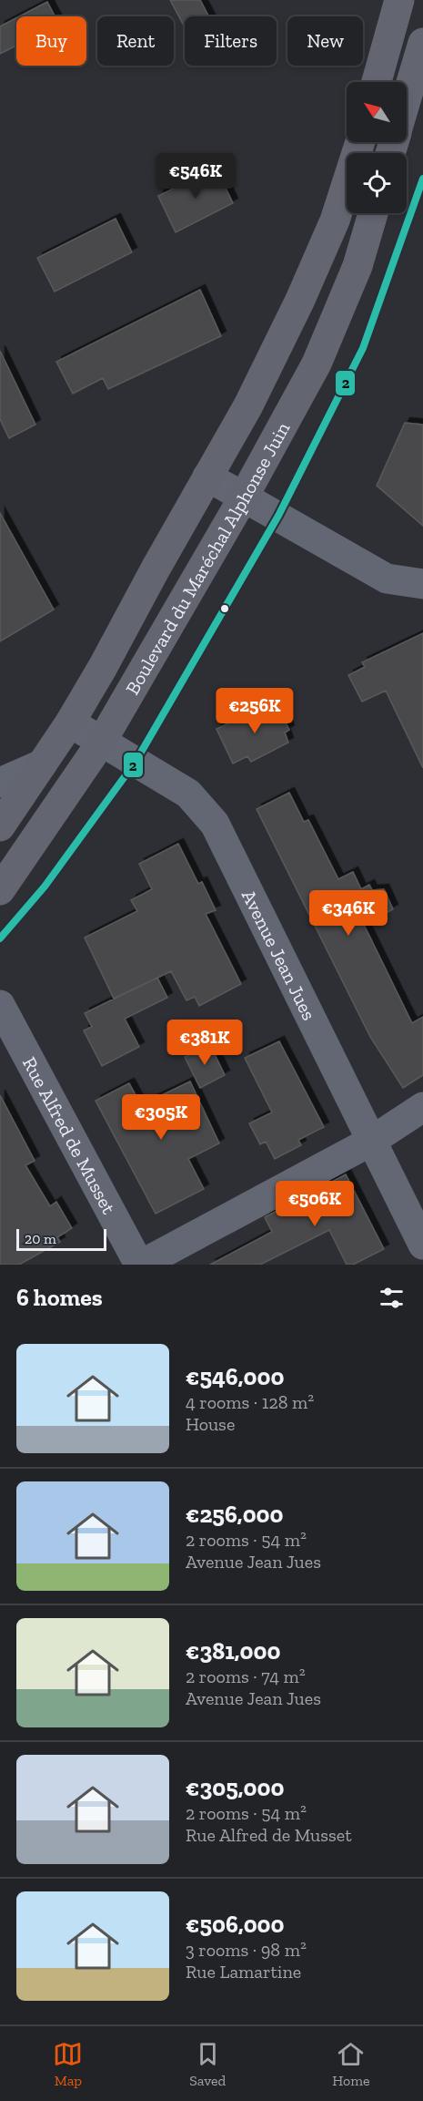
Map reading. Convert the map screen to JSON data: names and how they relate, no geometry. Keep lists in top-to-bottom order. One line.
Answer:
{"streets":{"main road":["Boulevard du Maréchal Alphonse Juin"],"street":["Avenue Jean Jues","Rue Alfred de Musset"]},"crossings":[["Boulevard du Maréchal Alphonse Juin","Avenue Jean Jues"]],"lines":["transit line 2"],"scale_bar":"20 m","north":"top left","page":{"chip":["Buy","Rent","Filters","New"],"price":["€546K","€256K","€346K","€381K","€305K","€506K"],"scale":"20 m","heading":"6 homes","list":[{"name":"€546,000","note":"4 rooms · 128 m² · House"},{"name":"€256,000","note":"2 rooms · 54 m² · Avenue Jean Jues"},{"name":"€381,000","note":"2 rooms · 74 m² · Avenue Jean Jues"},{"name":"€305,000","note":"2 rooms · 54 m² · Rue Alfred de Musset"},{"name":"€506,000","note":"3 rooms · 98 m² · Rue Lamartine"}],"tabs":["Map","Saved","Home"]}}
